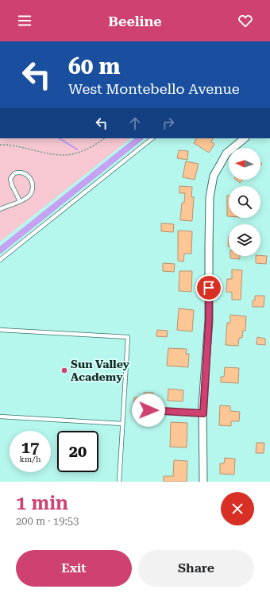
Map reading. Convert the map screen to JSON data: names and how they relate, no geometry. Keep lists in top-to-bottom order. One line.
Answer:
{"places":["Sun Valley Academy"],"north":"left","page":{"header":"Beeline","turn":["60 m","West Montebello Avenue"],"speed":"17 km/h","limit":"20","heading":["1 min","200 m · 19:53"],"buttons":["Exit","Share"]}}
